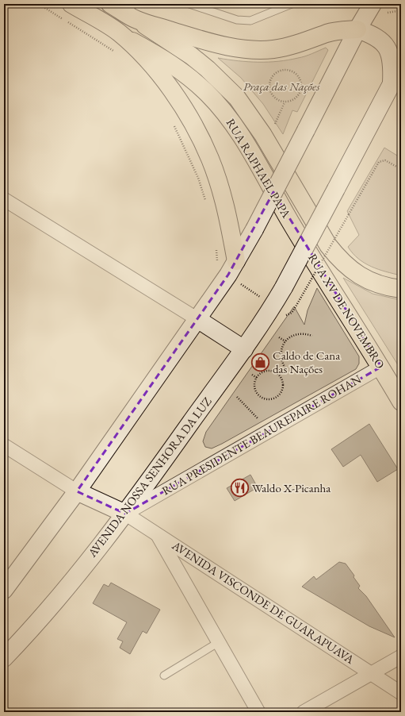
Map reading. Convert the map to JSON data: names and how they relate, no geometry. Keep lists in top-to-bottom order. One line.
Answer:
{"streets":{"main road":["RUA RAPHAEL PAPA","RUA XV DE NOVEMBRO","AVENIDA NOSSA SENHORA DA LUZ"],"street":["RUA PRESIDENTE BEAUREPAIRE ROHAN","AVENIDA VISCONDE DE GUARAPUAVA"]},"crossings":[["RUA RAPHAEL PAPA","RUA XV DE NOVEMBRO"],["RUA XV DE NOVEMBRO","RUA PRESIDENTE BEAUREPAIRE ROHAN"],["RUA PRESIDENTE BEAUREPAIRE ROHAN","AVENIDA NOSSA SENHORA DA LUZ"],["RUA PRESIDENTE BEAUREPAIRE ROHAN","AVENIDA VISCONDE DE GUARAPUAVA"],["AVENIDA NOSSA SENHORA DA LUZ","AVENIDA VISCONDE DE GUARAPUAVA"]],"parks":["Praça das Nações"],"places":{"shop":["Caldo de Cana das Nações"],"restaurant":["Waldo X-Picanha"]}}
